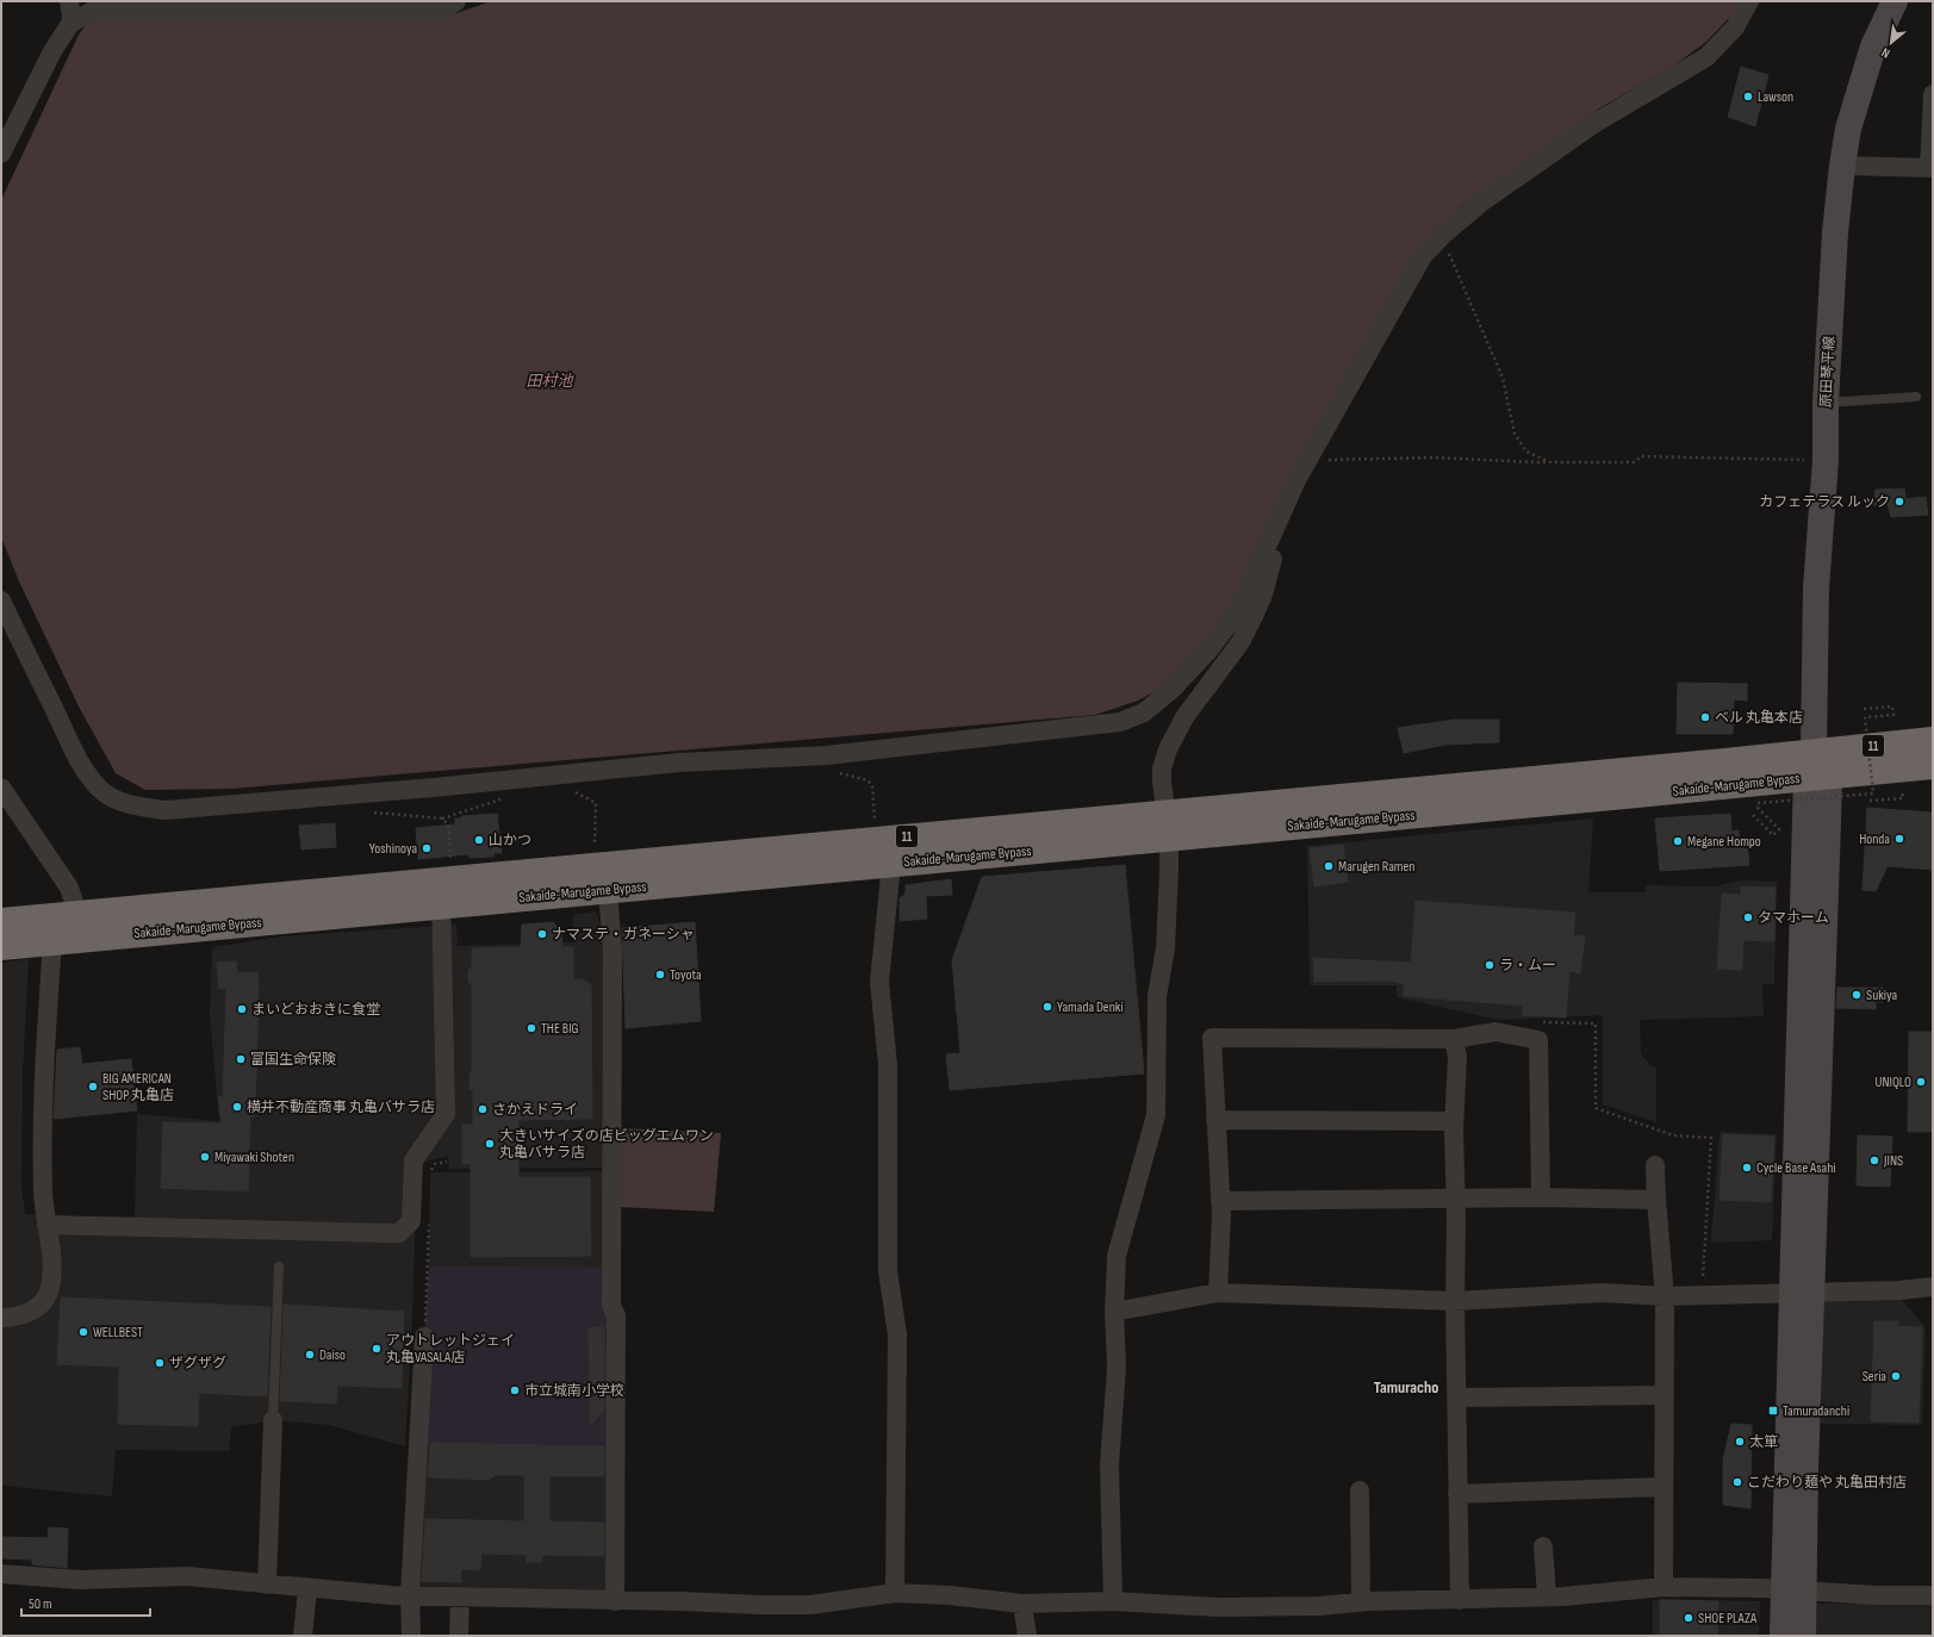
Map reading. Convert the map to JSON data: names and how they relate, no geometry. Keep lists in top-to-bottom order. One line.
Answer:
{"streets":{"highway":["11","Sakaide-Marugame Bypass"],"street":["原田琴平線"]},"crossings":[["原田琴平線","Sakaide-Marugame Bypass"]],"districts":["Tamuracho"],"water":["田村池"],"places":{"other":["Lawson","カフェテラス ルック","ベル 丸亀本店","Honda","山かつ","Megane Hompo","Yoshinoya","Marugen Ramen","タマホーム","ナマステ・ガネーシャ","ラ・ムー","Toyota","Sukiya","Yamada Denki","まいどおおきに食堂","THE BIG","富国生命保険","UNIQLO","BIG AMERICAN SHOP 丸亀店","横井不動産商事 丸亀バサラ店","さかえドライ","大きいサイズの店ビッグエムワン 丸亀バサラ店","Miyawaki Shoten","JINS","Cycle Base Asahi","WELLBEST","アウトレットジェイ 丸亀VASALA店","Daiso","ザグザグ","Seria","市立城南小学校","太箪","こだわり麺や 丸亀田村店","SHOE PLAZA"],"transit":["Tamuradanchi"]},"scale_bar":"50 m","north":"bottom left"}
